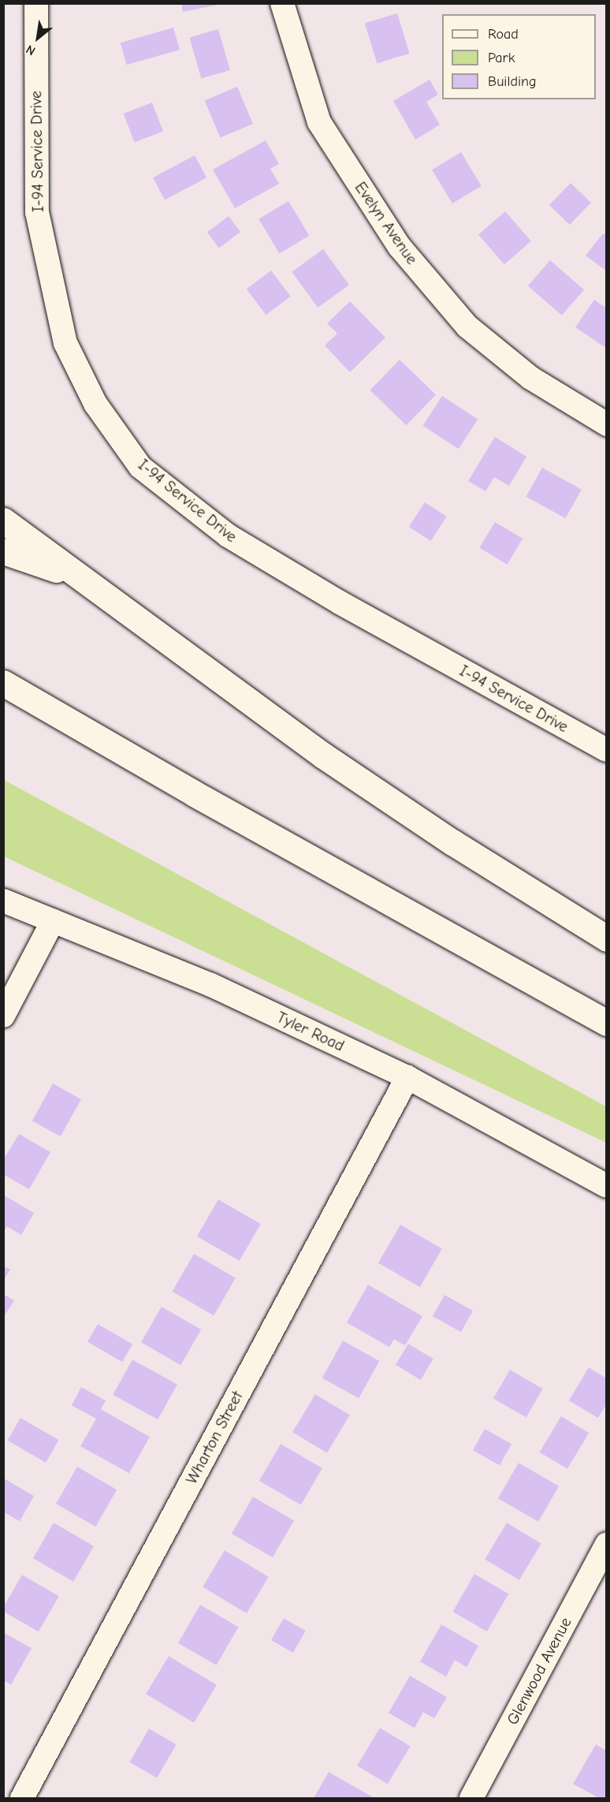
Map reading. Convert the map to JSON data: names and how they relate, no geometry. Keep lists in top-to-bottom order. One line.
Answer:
{"streets":{"street":["I-94 Service Drive","Evelyn Avenue","Tyler Road","Wharton Street","Glenwood Avenue"]},"crossings":[["Tyler Road","Wharton Street"]],"legend":["Road","Park","Building"],"north":"bottom left"}
